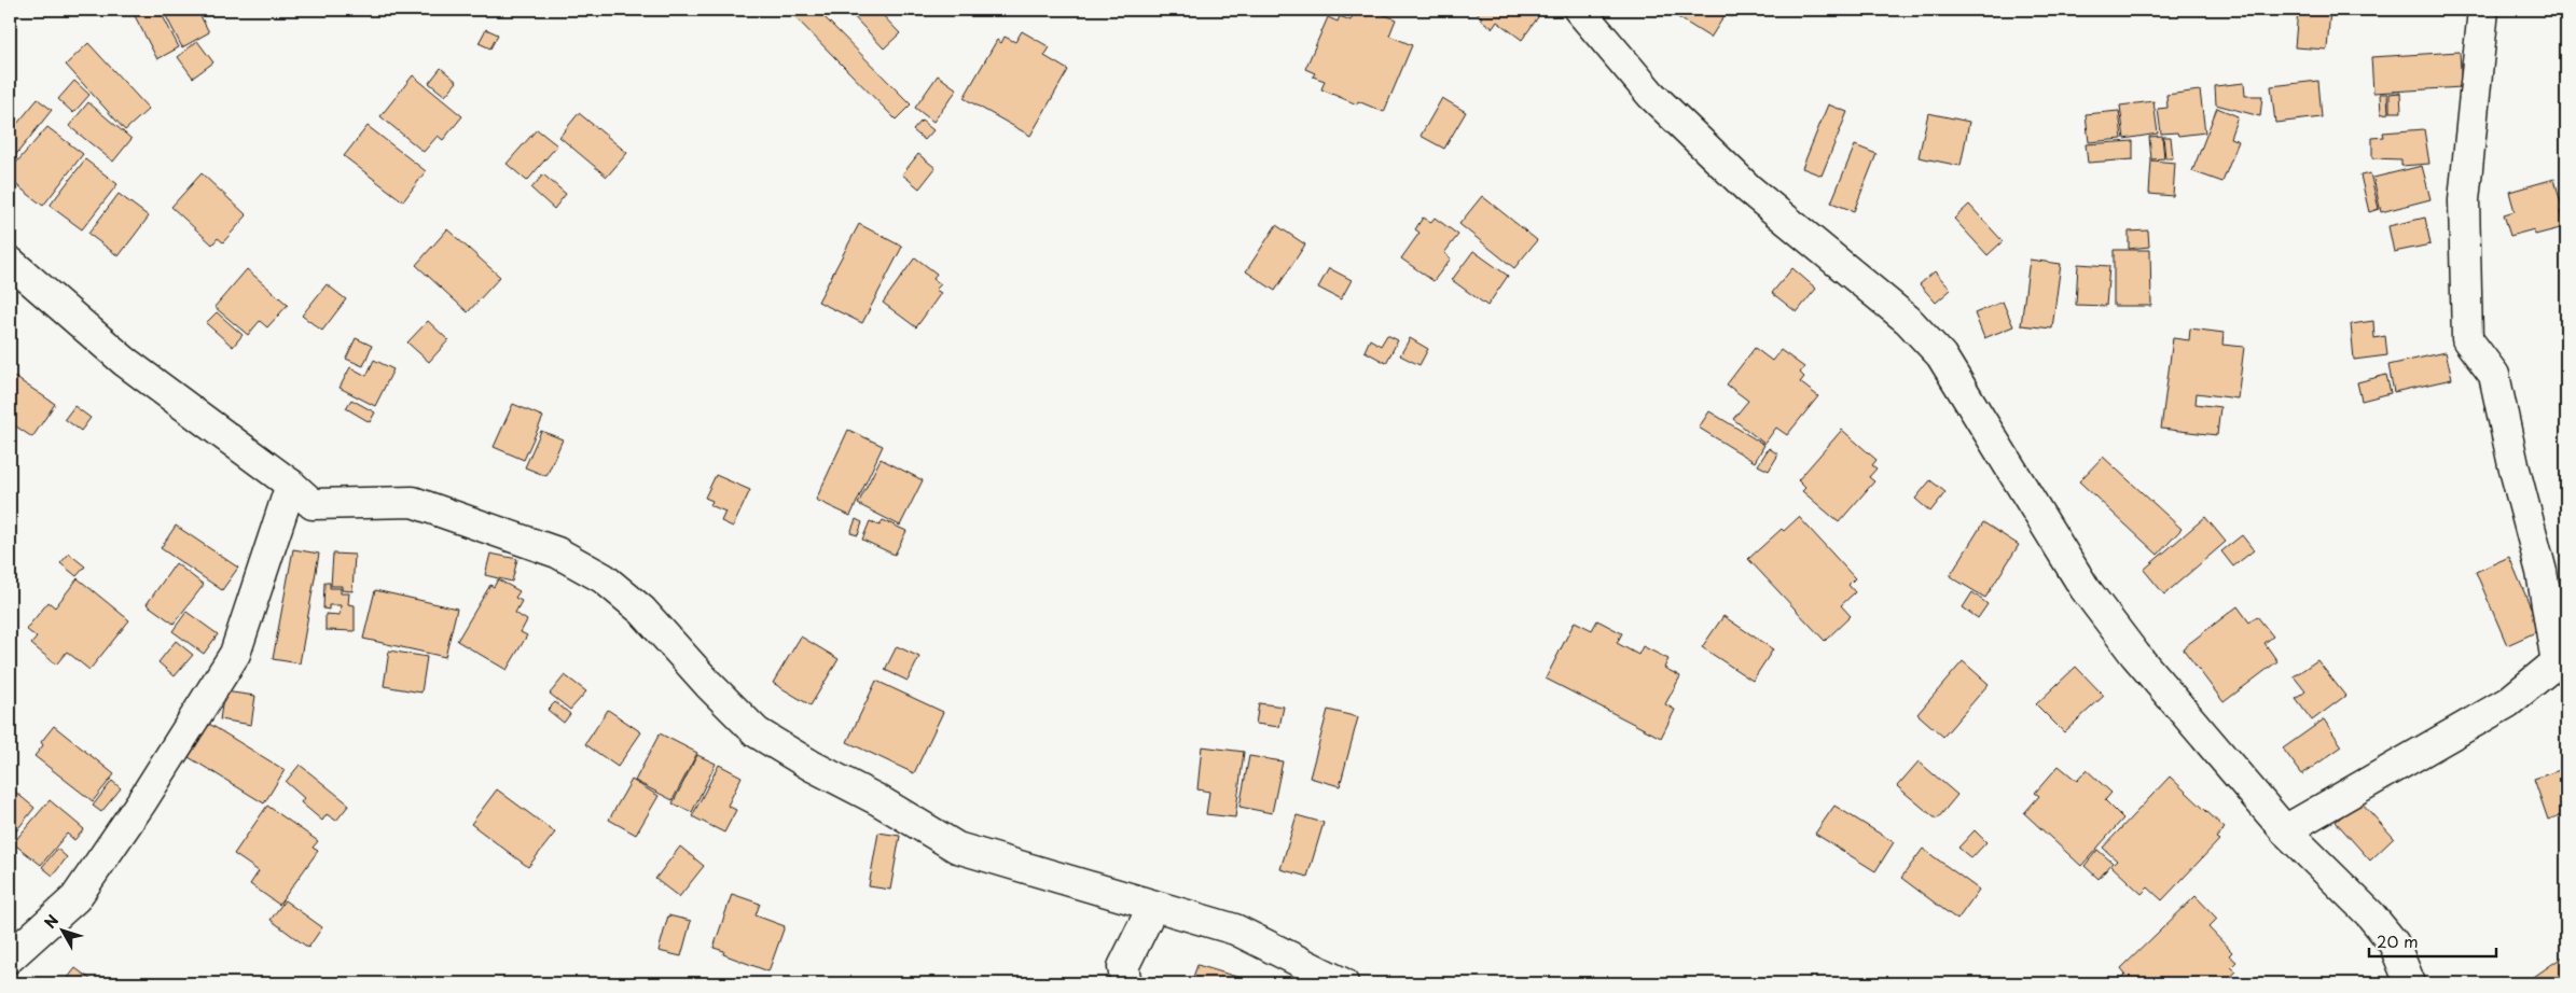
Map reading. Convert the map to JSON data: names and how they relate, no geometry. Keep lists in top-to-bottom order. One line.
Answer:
{"scale_bar":"20 m","north":"top left"}
